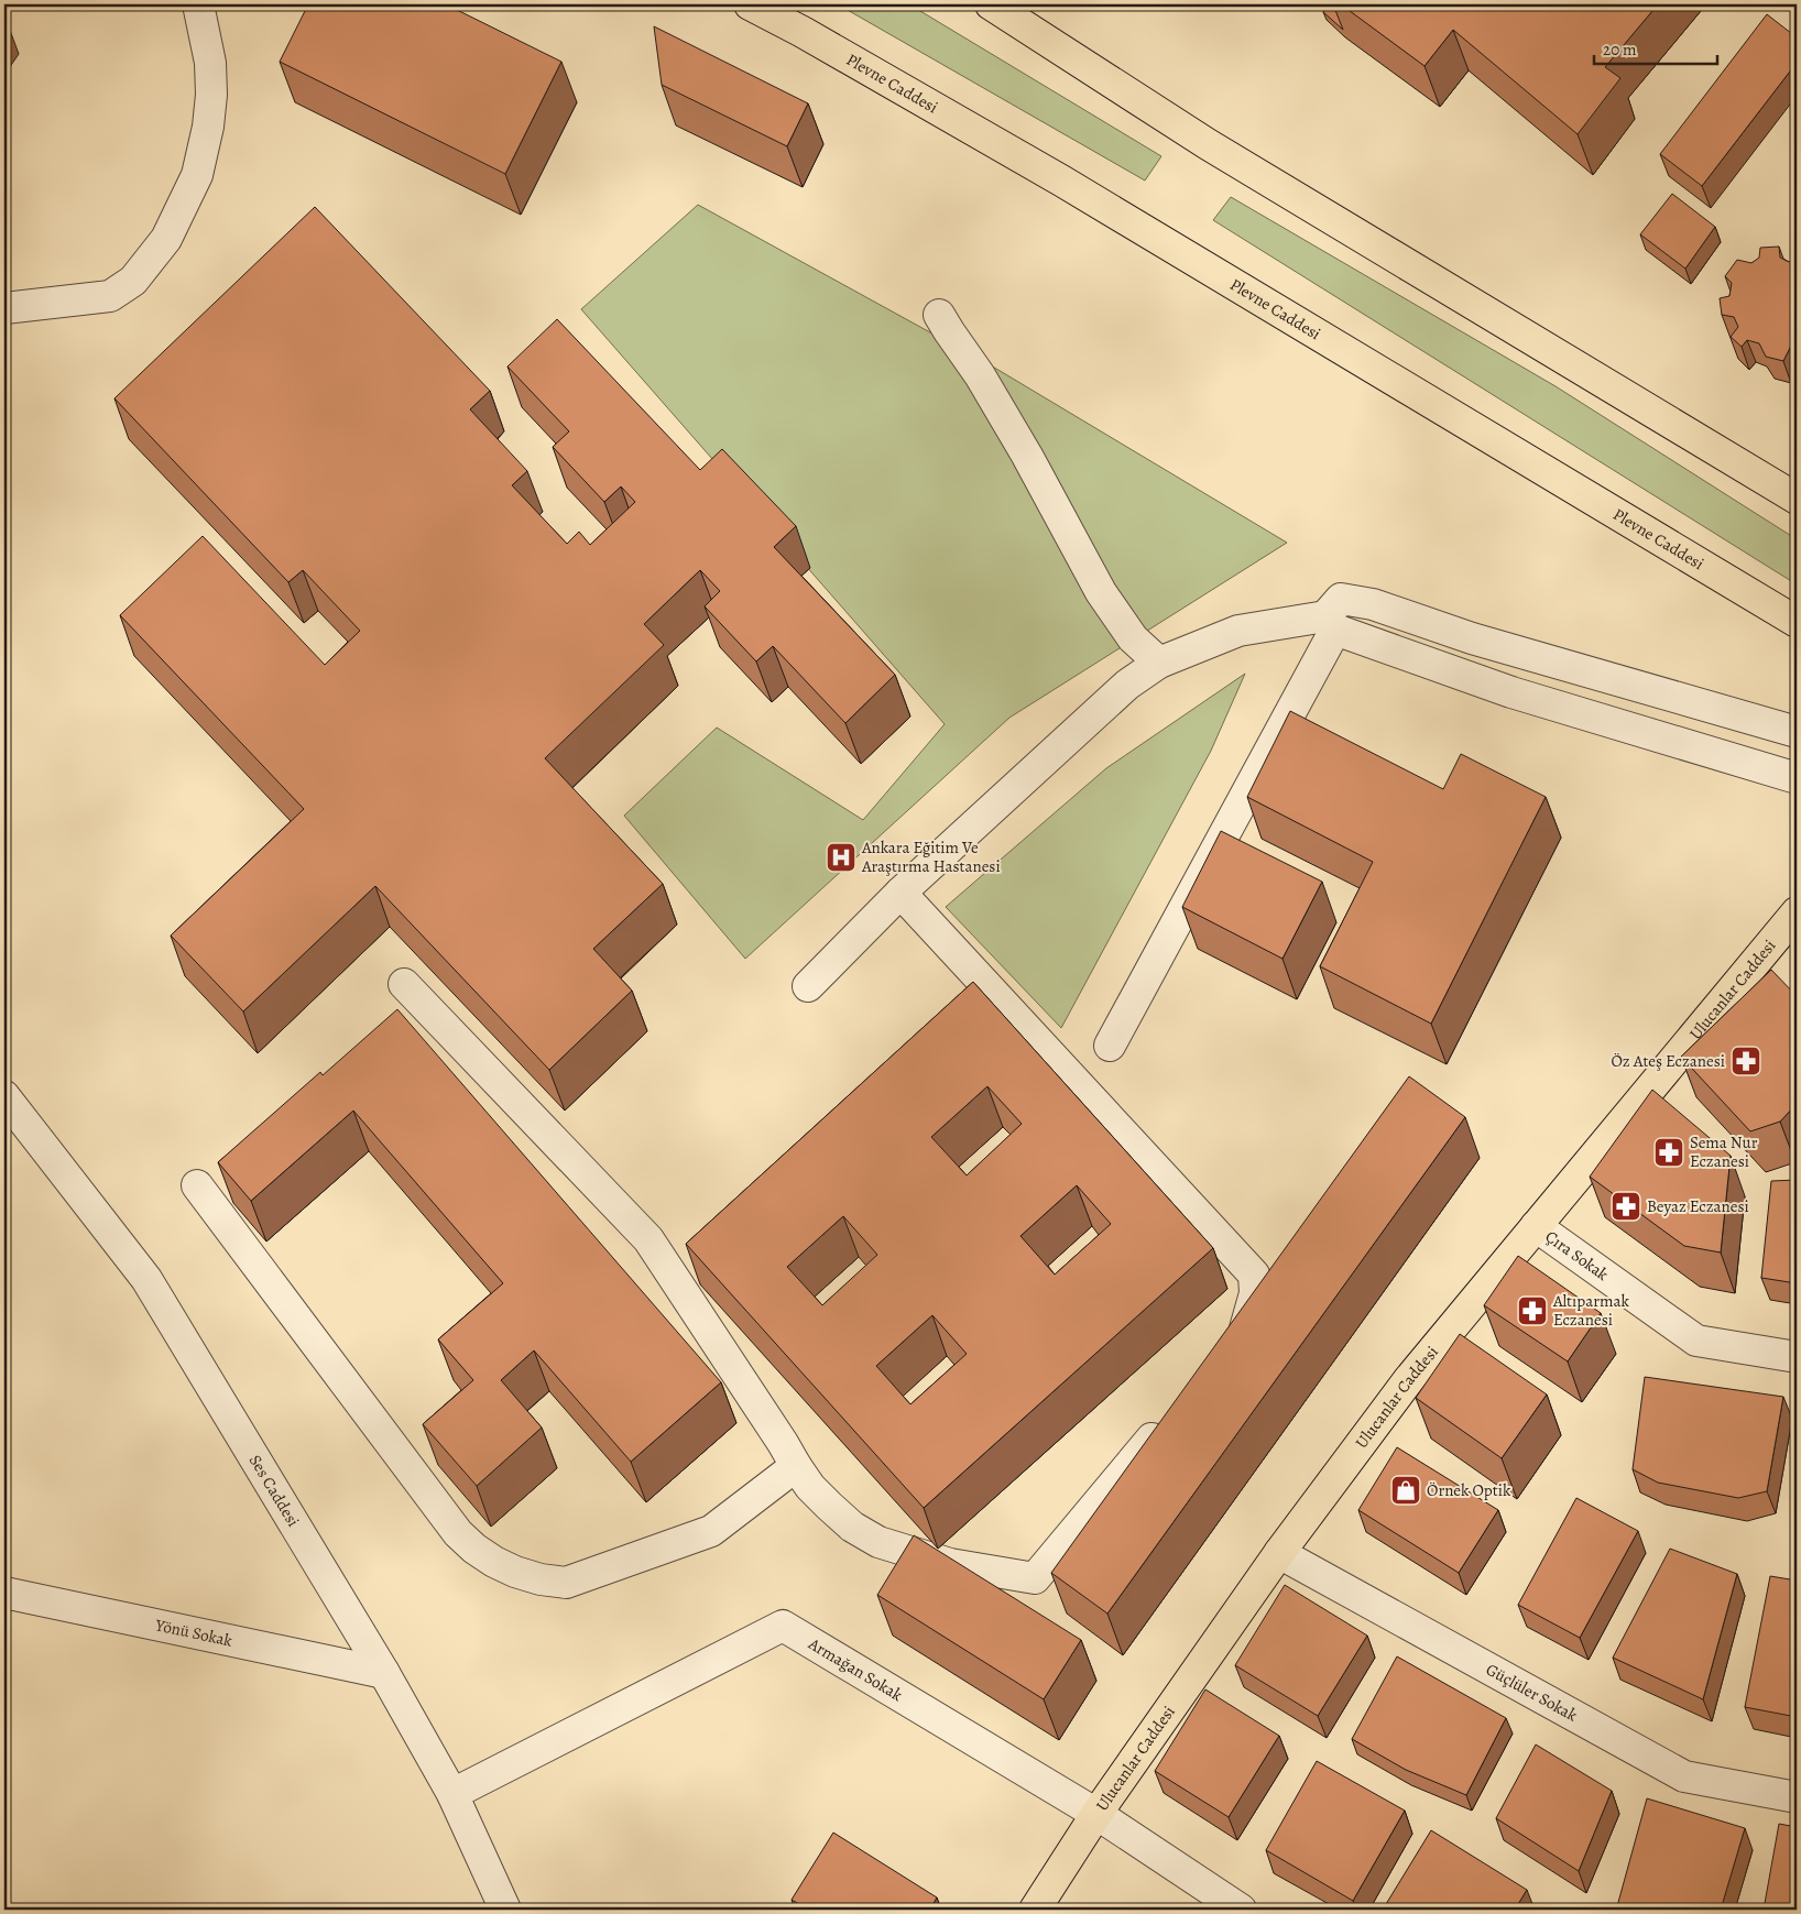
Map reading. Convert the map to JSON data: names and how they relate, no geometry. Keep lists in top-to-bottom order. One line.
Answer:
{"streets":{"main road":["Plevne Caddesi","Ulucanlar Caddesi"],"street":["Çıra Sokak","Ses Caddesi","Yönü Sokak","Armağan Sokak","Güçlüler Sokak"]},"crossings":[["Ulucanlar Caddesi","Çıra Sokak"],["Ulucanlar Caddesi","Armağan Sokak"],["Ulucanlar Caddesi","Güçlüler Sokak"],["Ses Caddesi","Yönü Sokak"],["Ses Caddesi","Armağan Sokak"]],"places":{"hospital":["Ankara Eğitim Ve Araştırma Hastanesi"],"pharmacy":["Öz Ateş Eczanesi","Sema Nur Eczanesi","Beyaz Eczanesi","Altıparmak Eczanesi"],"shop":["Örnek Optik"]},"scale_bar":"20 m"}
